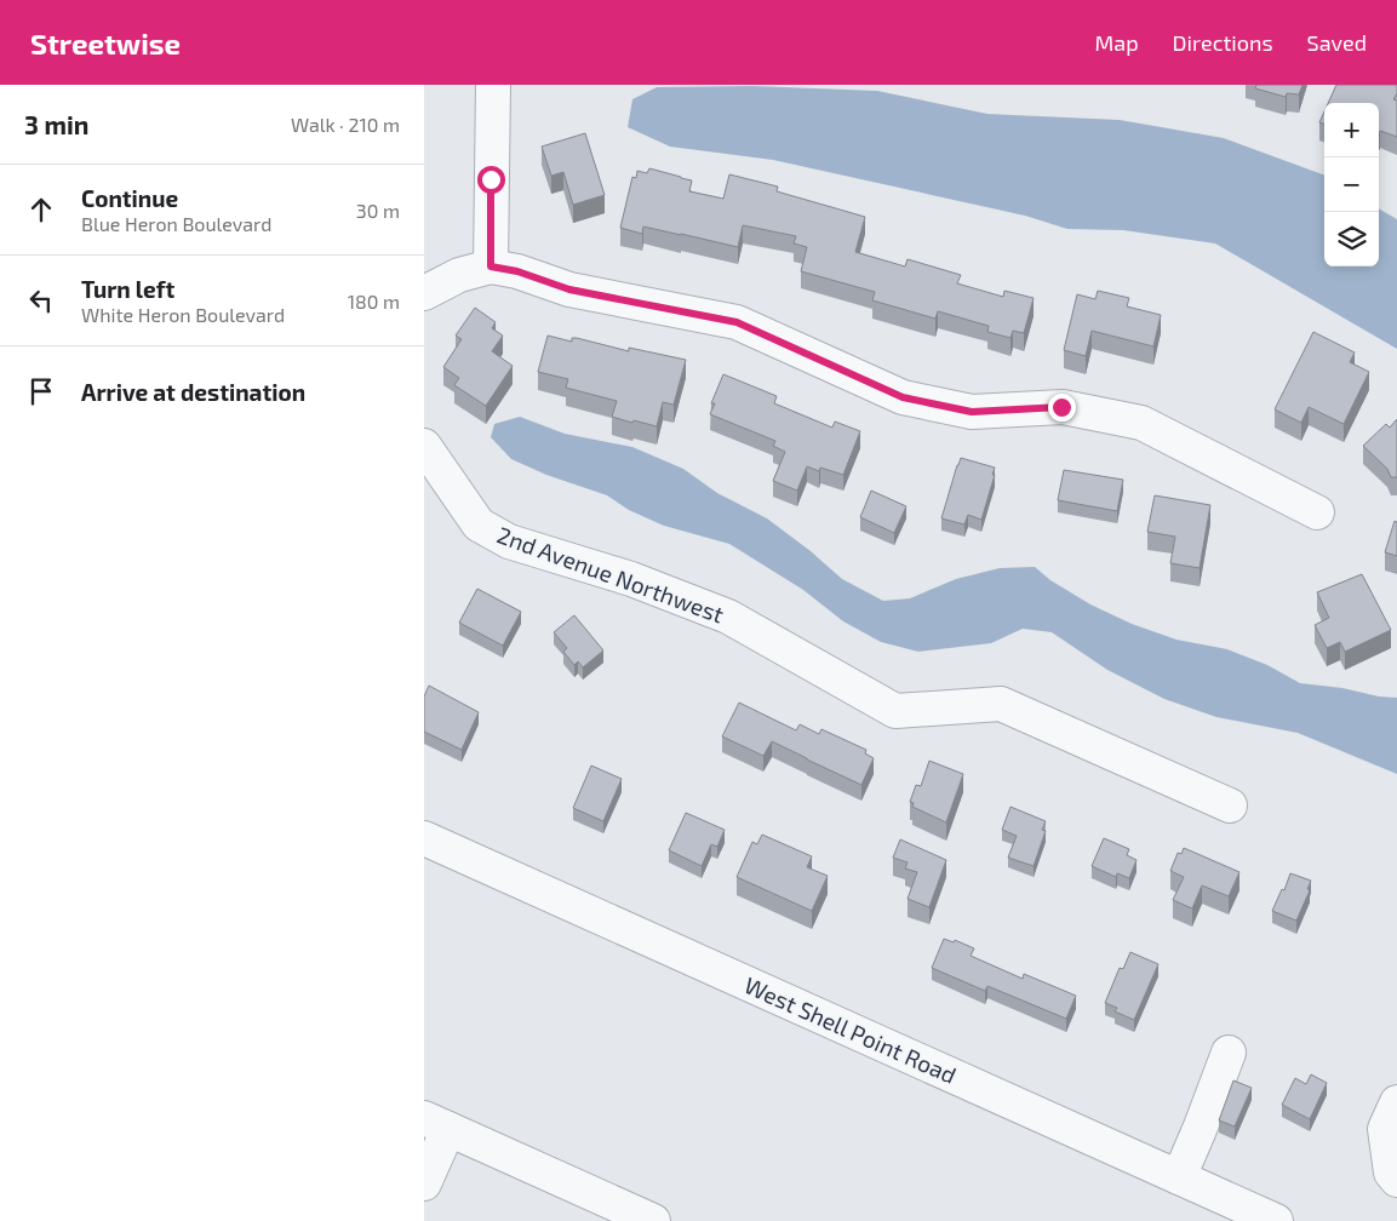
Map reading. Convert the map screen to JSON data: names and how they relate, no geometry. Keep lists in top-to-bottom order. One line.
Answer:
{"streets":{"street":["2nd Avenue Northwest","West Shell Point Road"]},"page":{"header":"Streetwise","nav":["Map","Directions","Saved"],"heading":["3 min","Walk · 210 m"],"map_buttons":["+","−"],"list":[["Continue","Blue Heron Boulevard","30 m"],["Turn left","White Heron Boulevard","180 m"],"Arrive at destination"]}}
